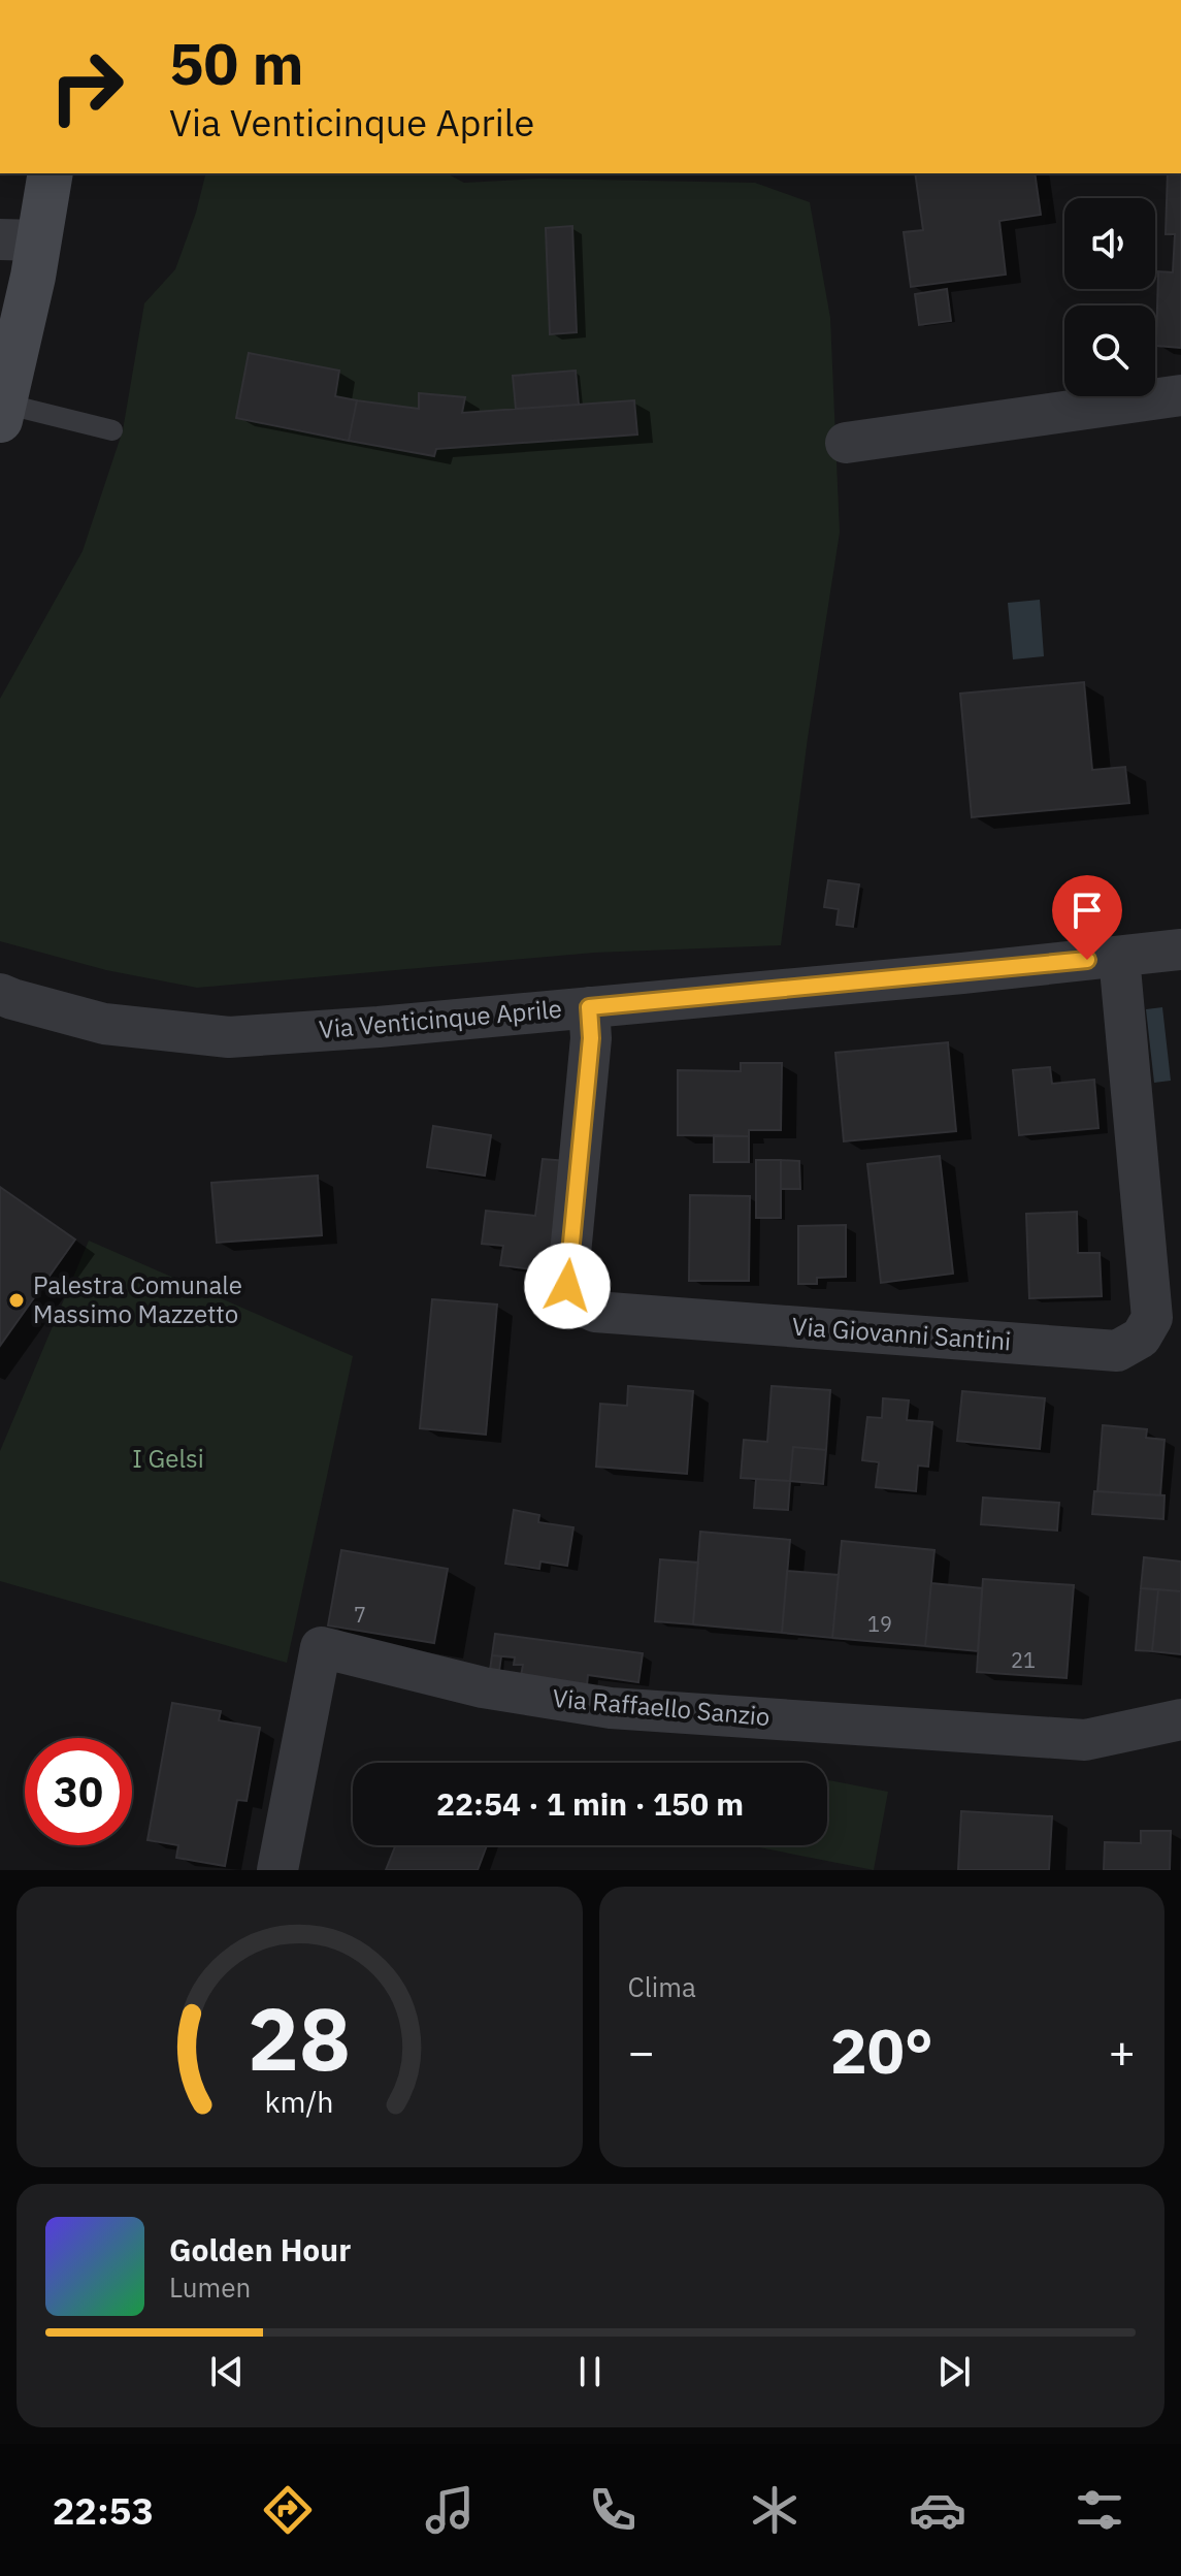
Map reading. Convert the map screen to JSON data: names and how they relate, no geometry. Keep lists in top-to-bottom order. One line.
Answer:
{"streets":{"street":["Via Venticinque Aprile","Via Giovanni Santini","Via Raffaello Sanzio"]},"crossings":[["Via Venticinque Aprile","Via Giovanni Santini"]],"parks":["I Gelsi"],"places":["Palestra Comunale Massimo Mazzetto"],"house_numbers":["7","19","21"],"page":{"turn":["50 m","Via Venticinque Aprile"],"limit":"30","trip":"22:54 · 1 min · 150 m","tile":"Clima","heat":["−","20°","+"],"song":["Golden Hour","Lumen"],"tabs":"22:53","gauge":["28","km/h"]}}
